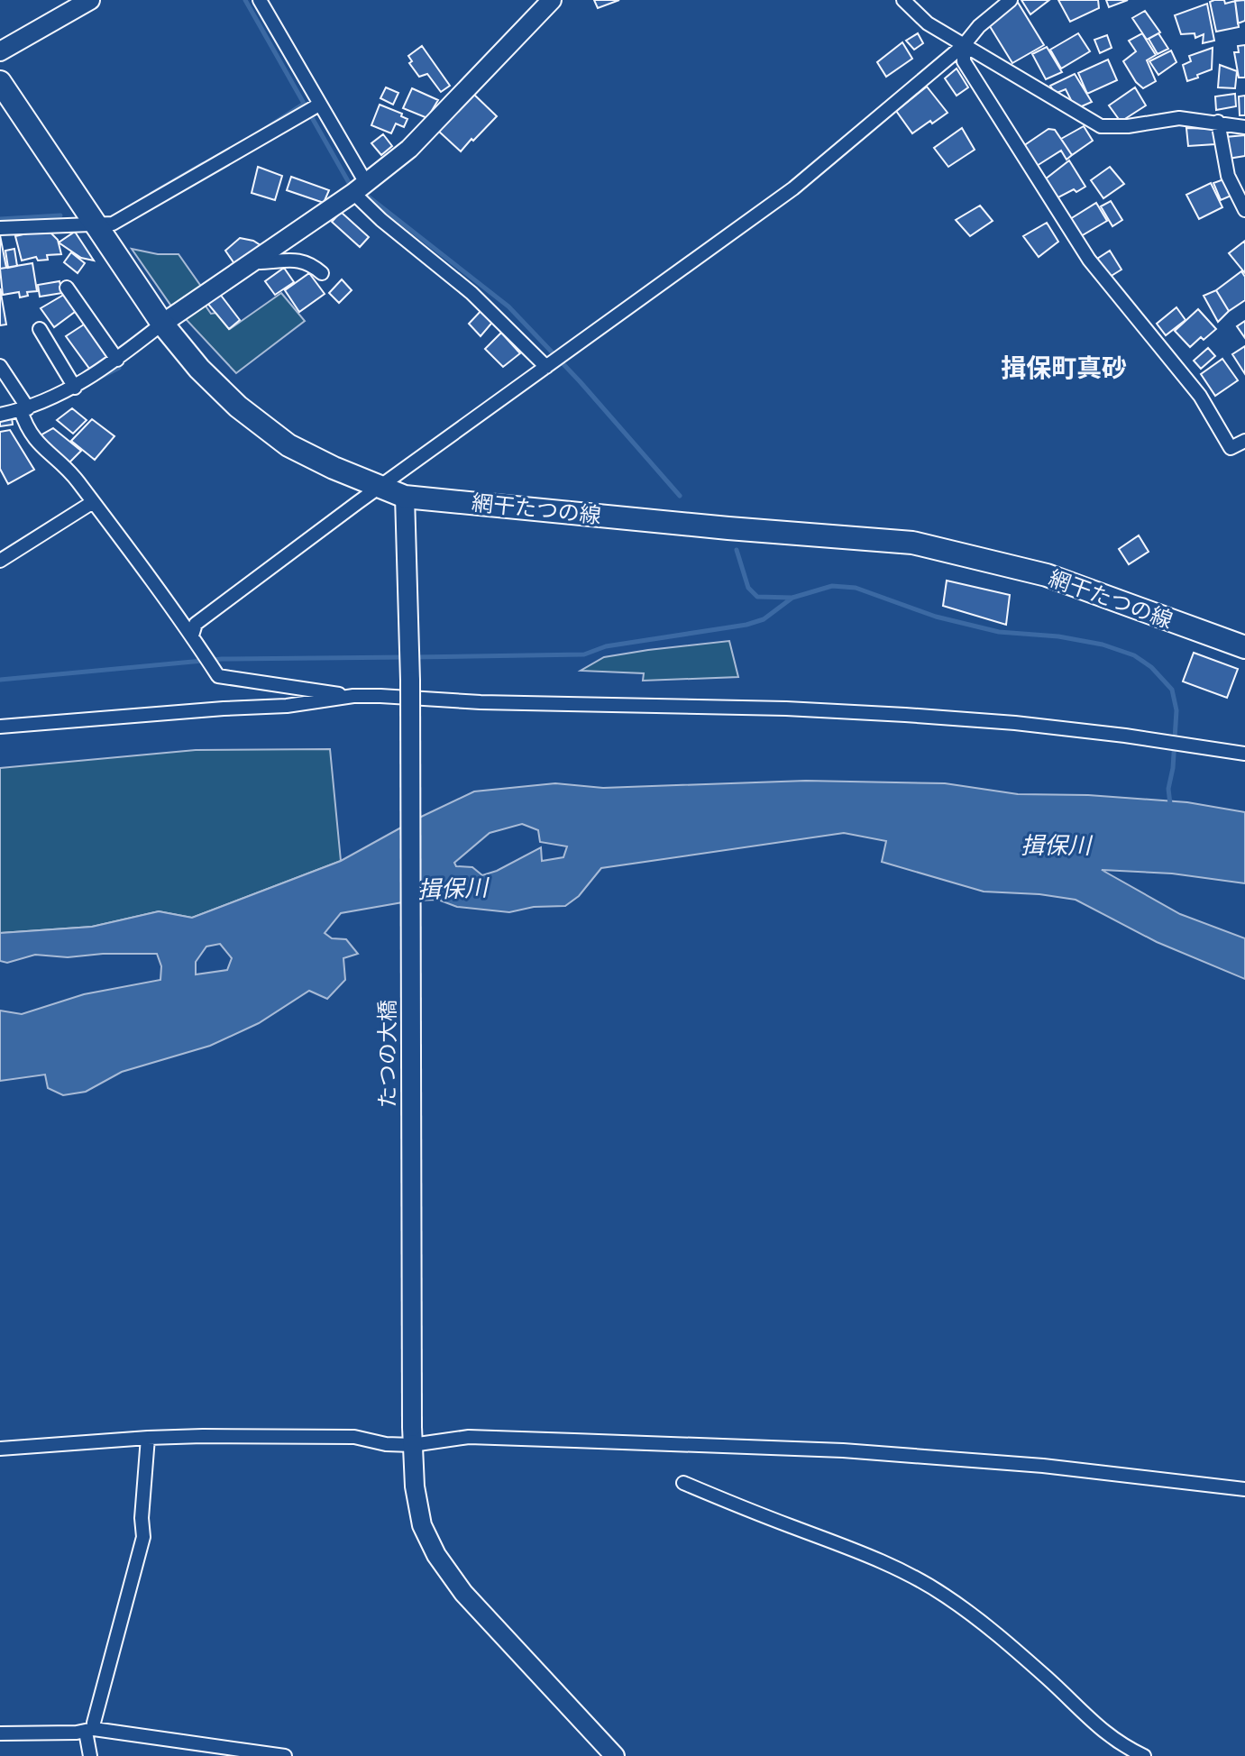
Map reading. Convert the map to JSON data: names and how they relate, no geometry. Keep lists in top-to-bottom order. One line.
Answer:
{"streets":{"main road":["網干たつの線"],"street":["たつの大橋"]},"crossings":[["網干たつの線","たつの大橋"]],"districts":["揖保町真砂"],"water":["揖保川"]}
